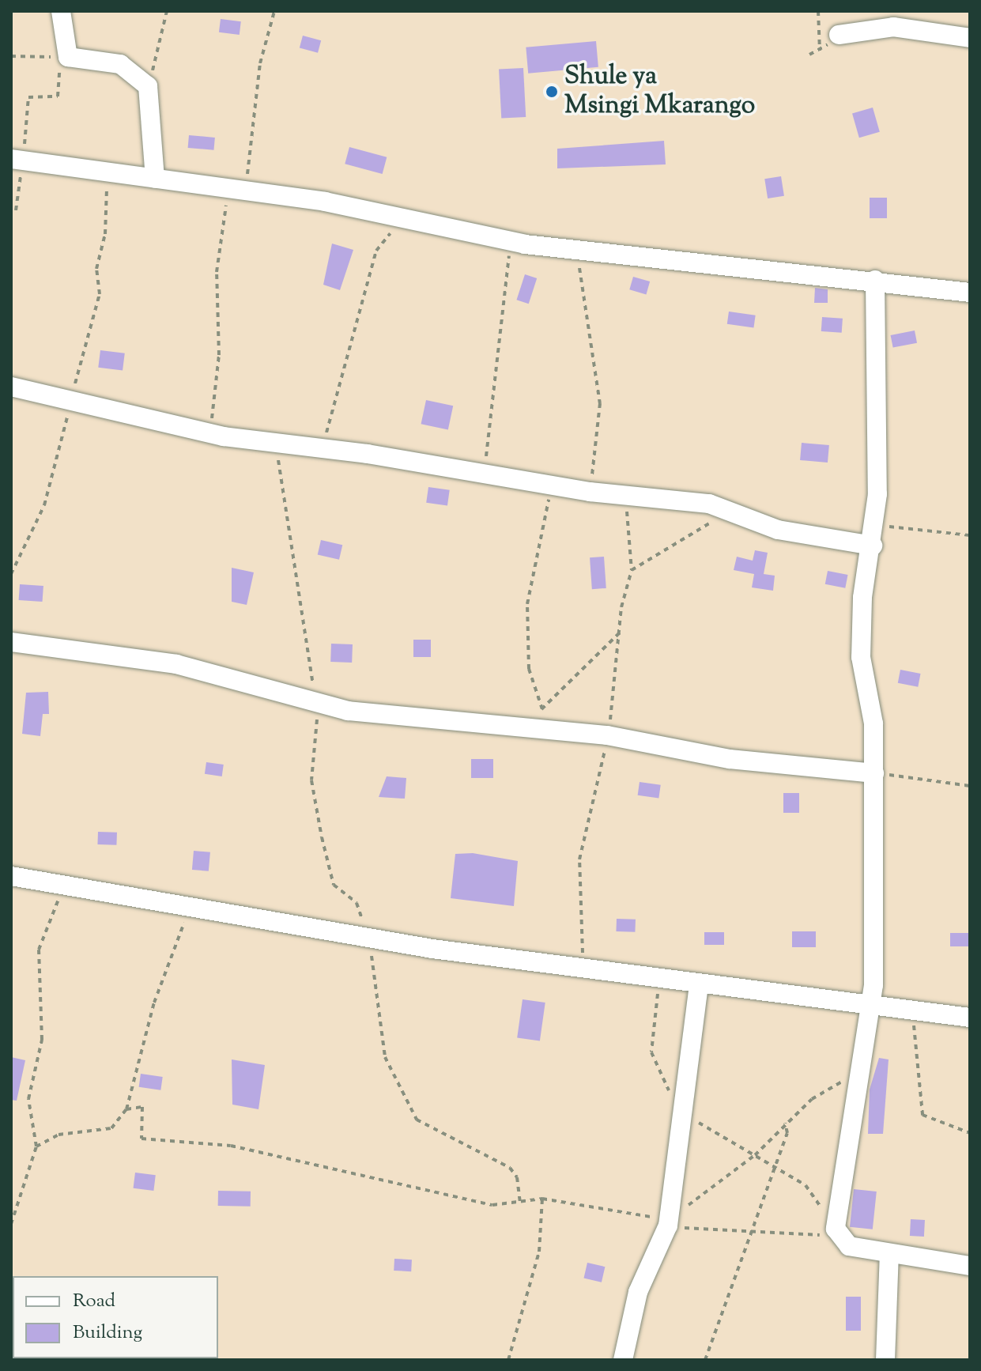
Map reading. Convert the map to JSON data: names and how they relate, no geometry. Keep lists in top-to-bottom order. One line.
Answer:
{"places":["Shule ya Msingi Mkarango"],"legend":["Road","Building"]}
